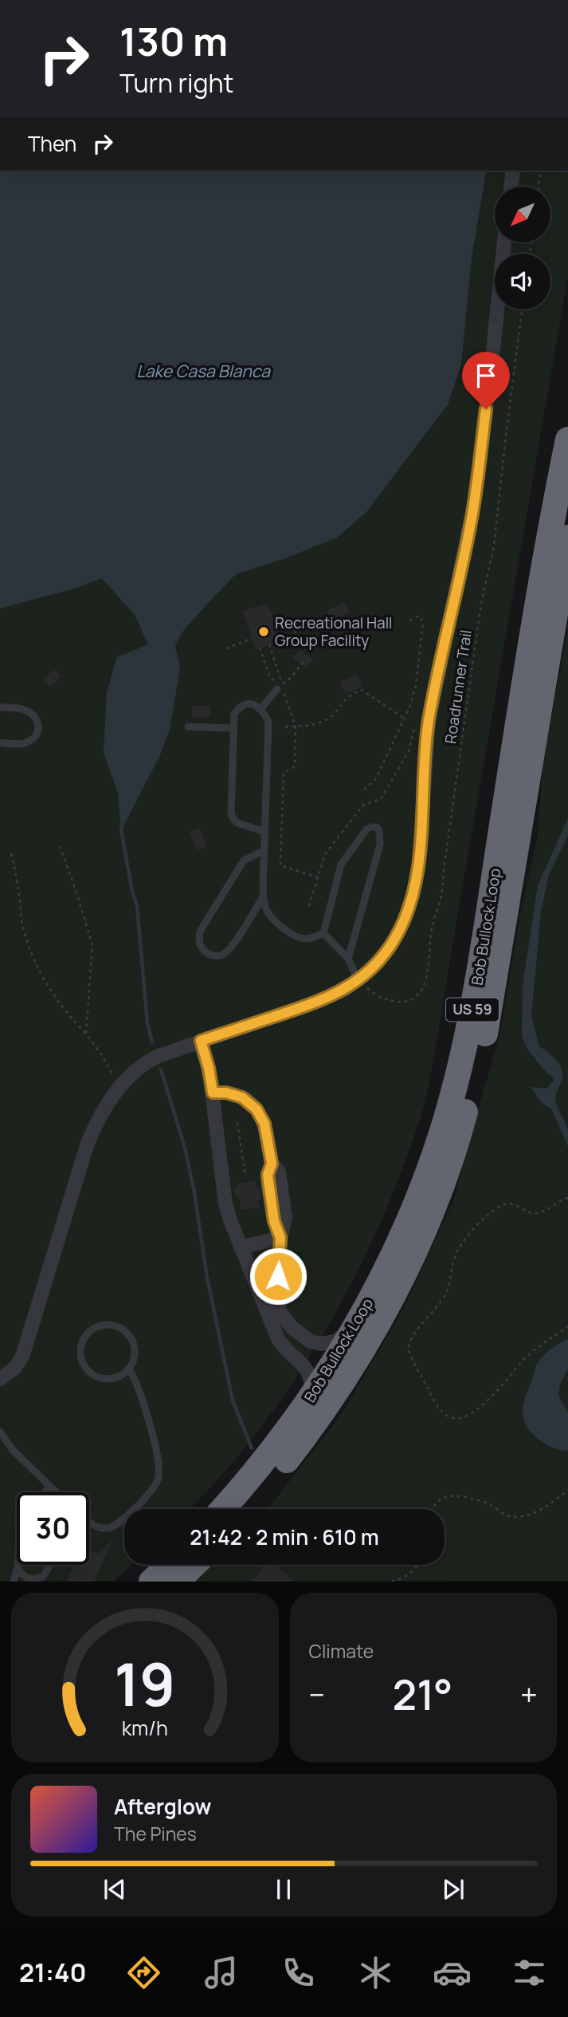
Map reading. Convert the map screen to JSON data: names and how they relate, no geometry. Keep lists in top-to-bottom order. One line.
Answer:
{"streets":{"highway":["Bob Bullock Loop","US 59"],"path":["Roadrunner Trail"]},"water":["Lake Casa Blanca"],"places":["Recreational Hall Group Facility"],"north":"bottom left","page":{"turn":["130 m","Turn right"],"then":"Then","limit":"30","trip":"21:42 · 2 min · 610 m","tile":"Climate","heat":["−","21°","+"],"song":["Afterglow","The Pines"],"tabs":"21:40","gauge":["19","km/h"]}}
